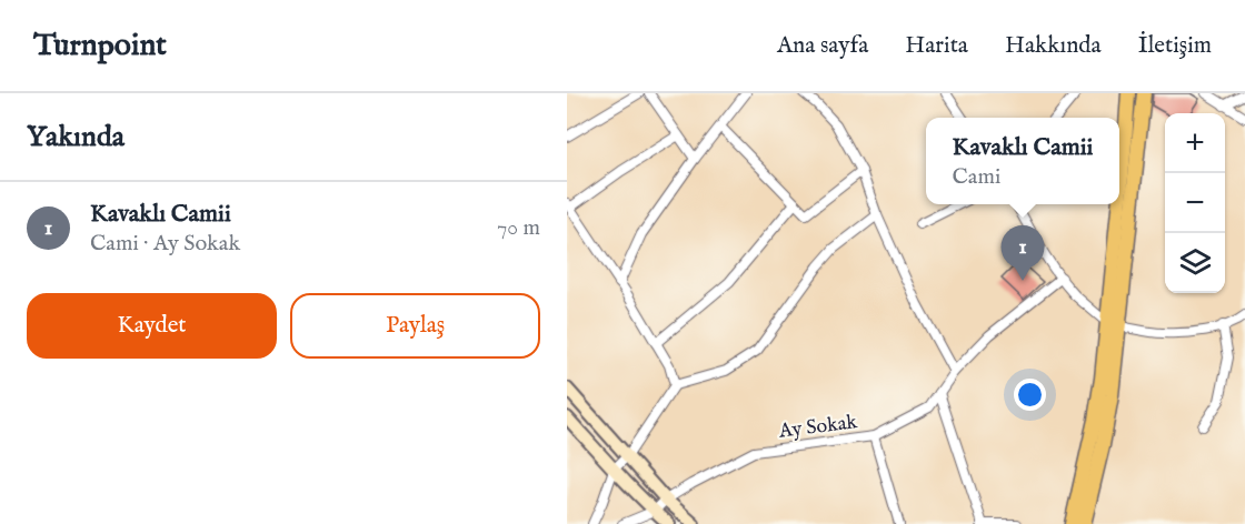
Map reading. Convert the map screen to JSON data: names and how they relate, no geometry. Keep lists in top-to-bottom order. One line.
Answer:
{"streets":{"street":["Ay Sokak"]},"page":{"header":"Turnpoint","nav":["Ana sayfa","Harita","Hakkında","İletişim"],"heading":"Yakında","map_buttons":["+","−"],"popup":["Kavaklı Camii","Cami"],"list":[{"mark":"1","name":"Kavaklı Camii","note":"Cami · Ay Sokak","value":"70 m"}],"pins":"1","buttons":["Kaydet","Paylaş"]}}
